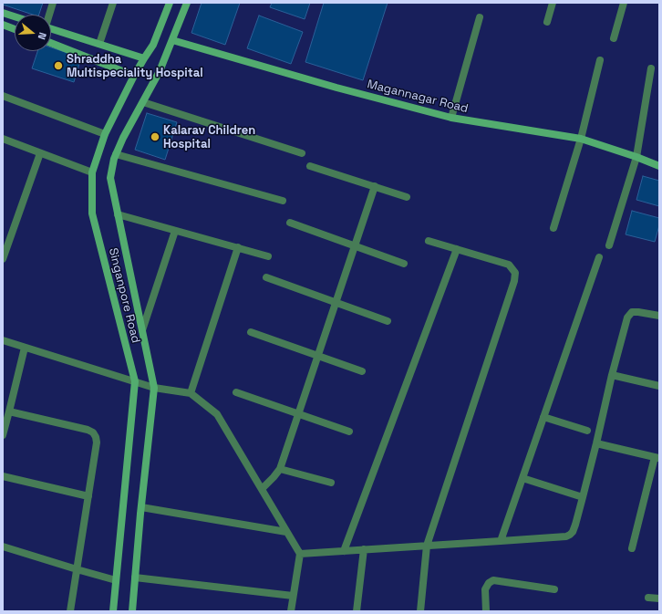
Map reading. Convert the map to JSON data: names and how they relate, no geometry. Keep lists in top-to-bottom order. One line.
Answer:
{"streets":{"main road":["Magannagar Road","Singanpore Road"]},"crossings":[["Magannagar Road","Singanpore Road"]],"places":["Shraddha Multispeciality Hospital","Kalarav Children Hospital"],"north":"right"}
